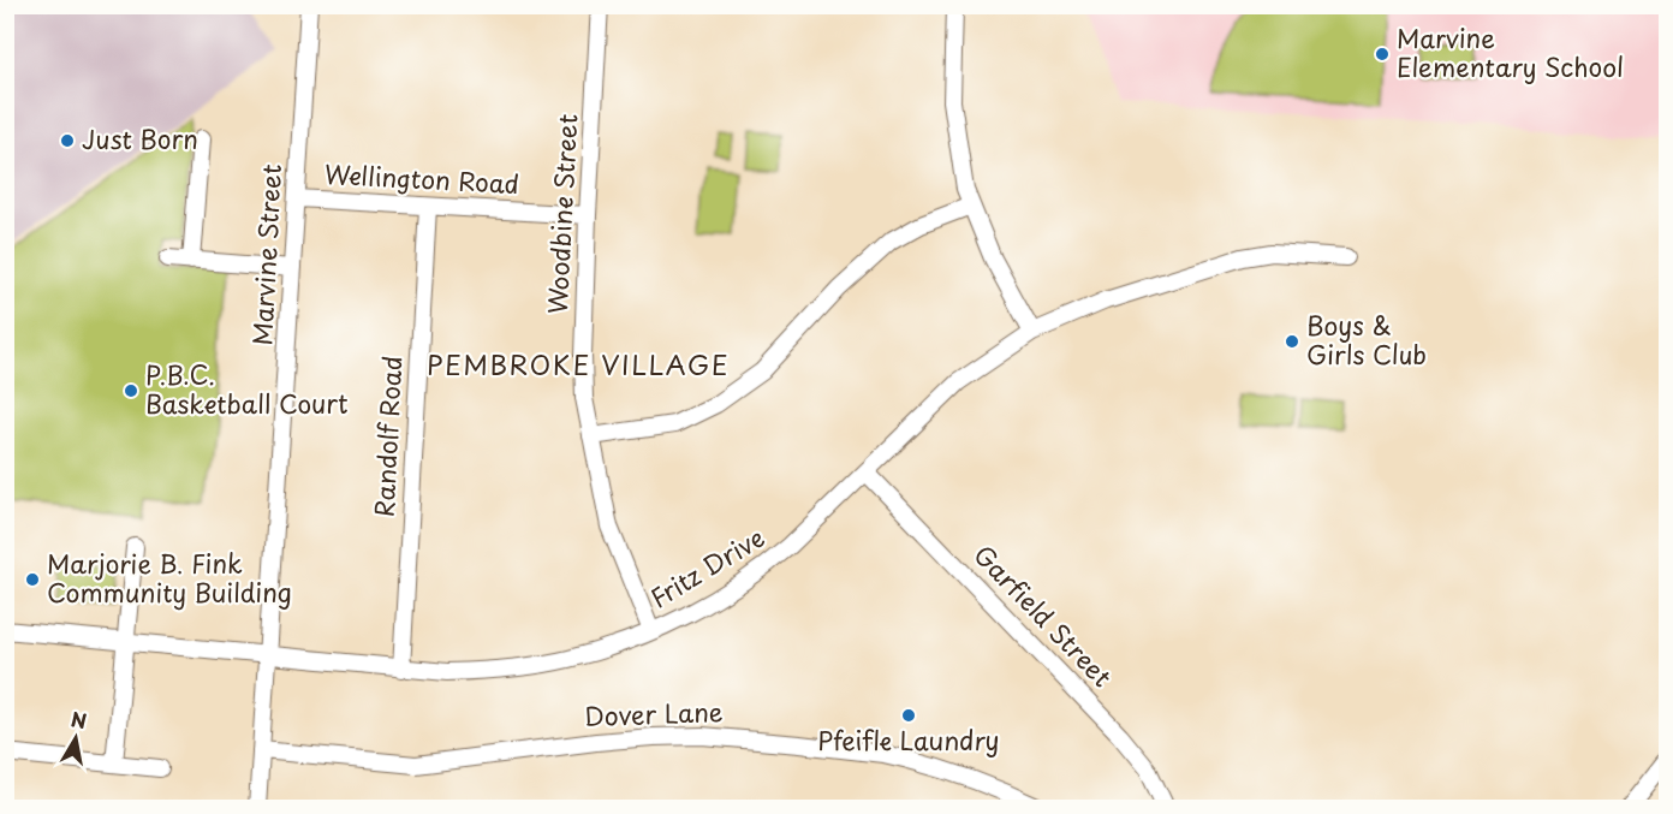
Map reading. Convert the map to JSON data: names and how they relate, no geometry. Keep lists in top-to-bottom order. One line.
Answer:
{"streets":{"street":["Wellington Road","Woodbine Street","Marvine Street","Randolf Road","Fritz Drive","Garfield Street","Dover Lane"]},"crossings":[["Wellington Road","Woodbine Street"],["Wellington Road","Marvine Street"],["Wellington Road","Randolf Road"],["Woodbine Street","Fritz Drive"],["Marvine Street","Fritz Drive"],["Marvine Street","Dover Lane"],["Randolf Road","Fritz Drive"],["Fritz Drive","Garfield Street"]],"districts":["PEMBROKE VILLAGE"],"places":["Marvine Elementary School","Just Born","Boys & Girls Club","P.B.C. Basketball Court","Marjorie B. Fink Community Building","Pfeifle Laundry"],"north":"top"}
